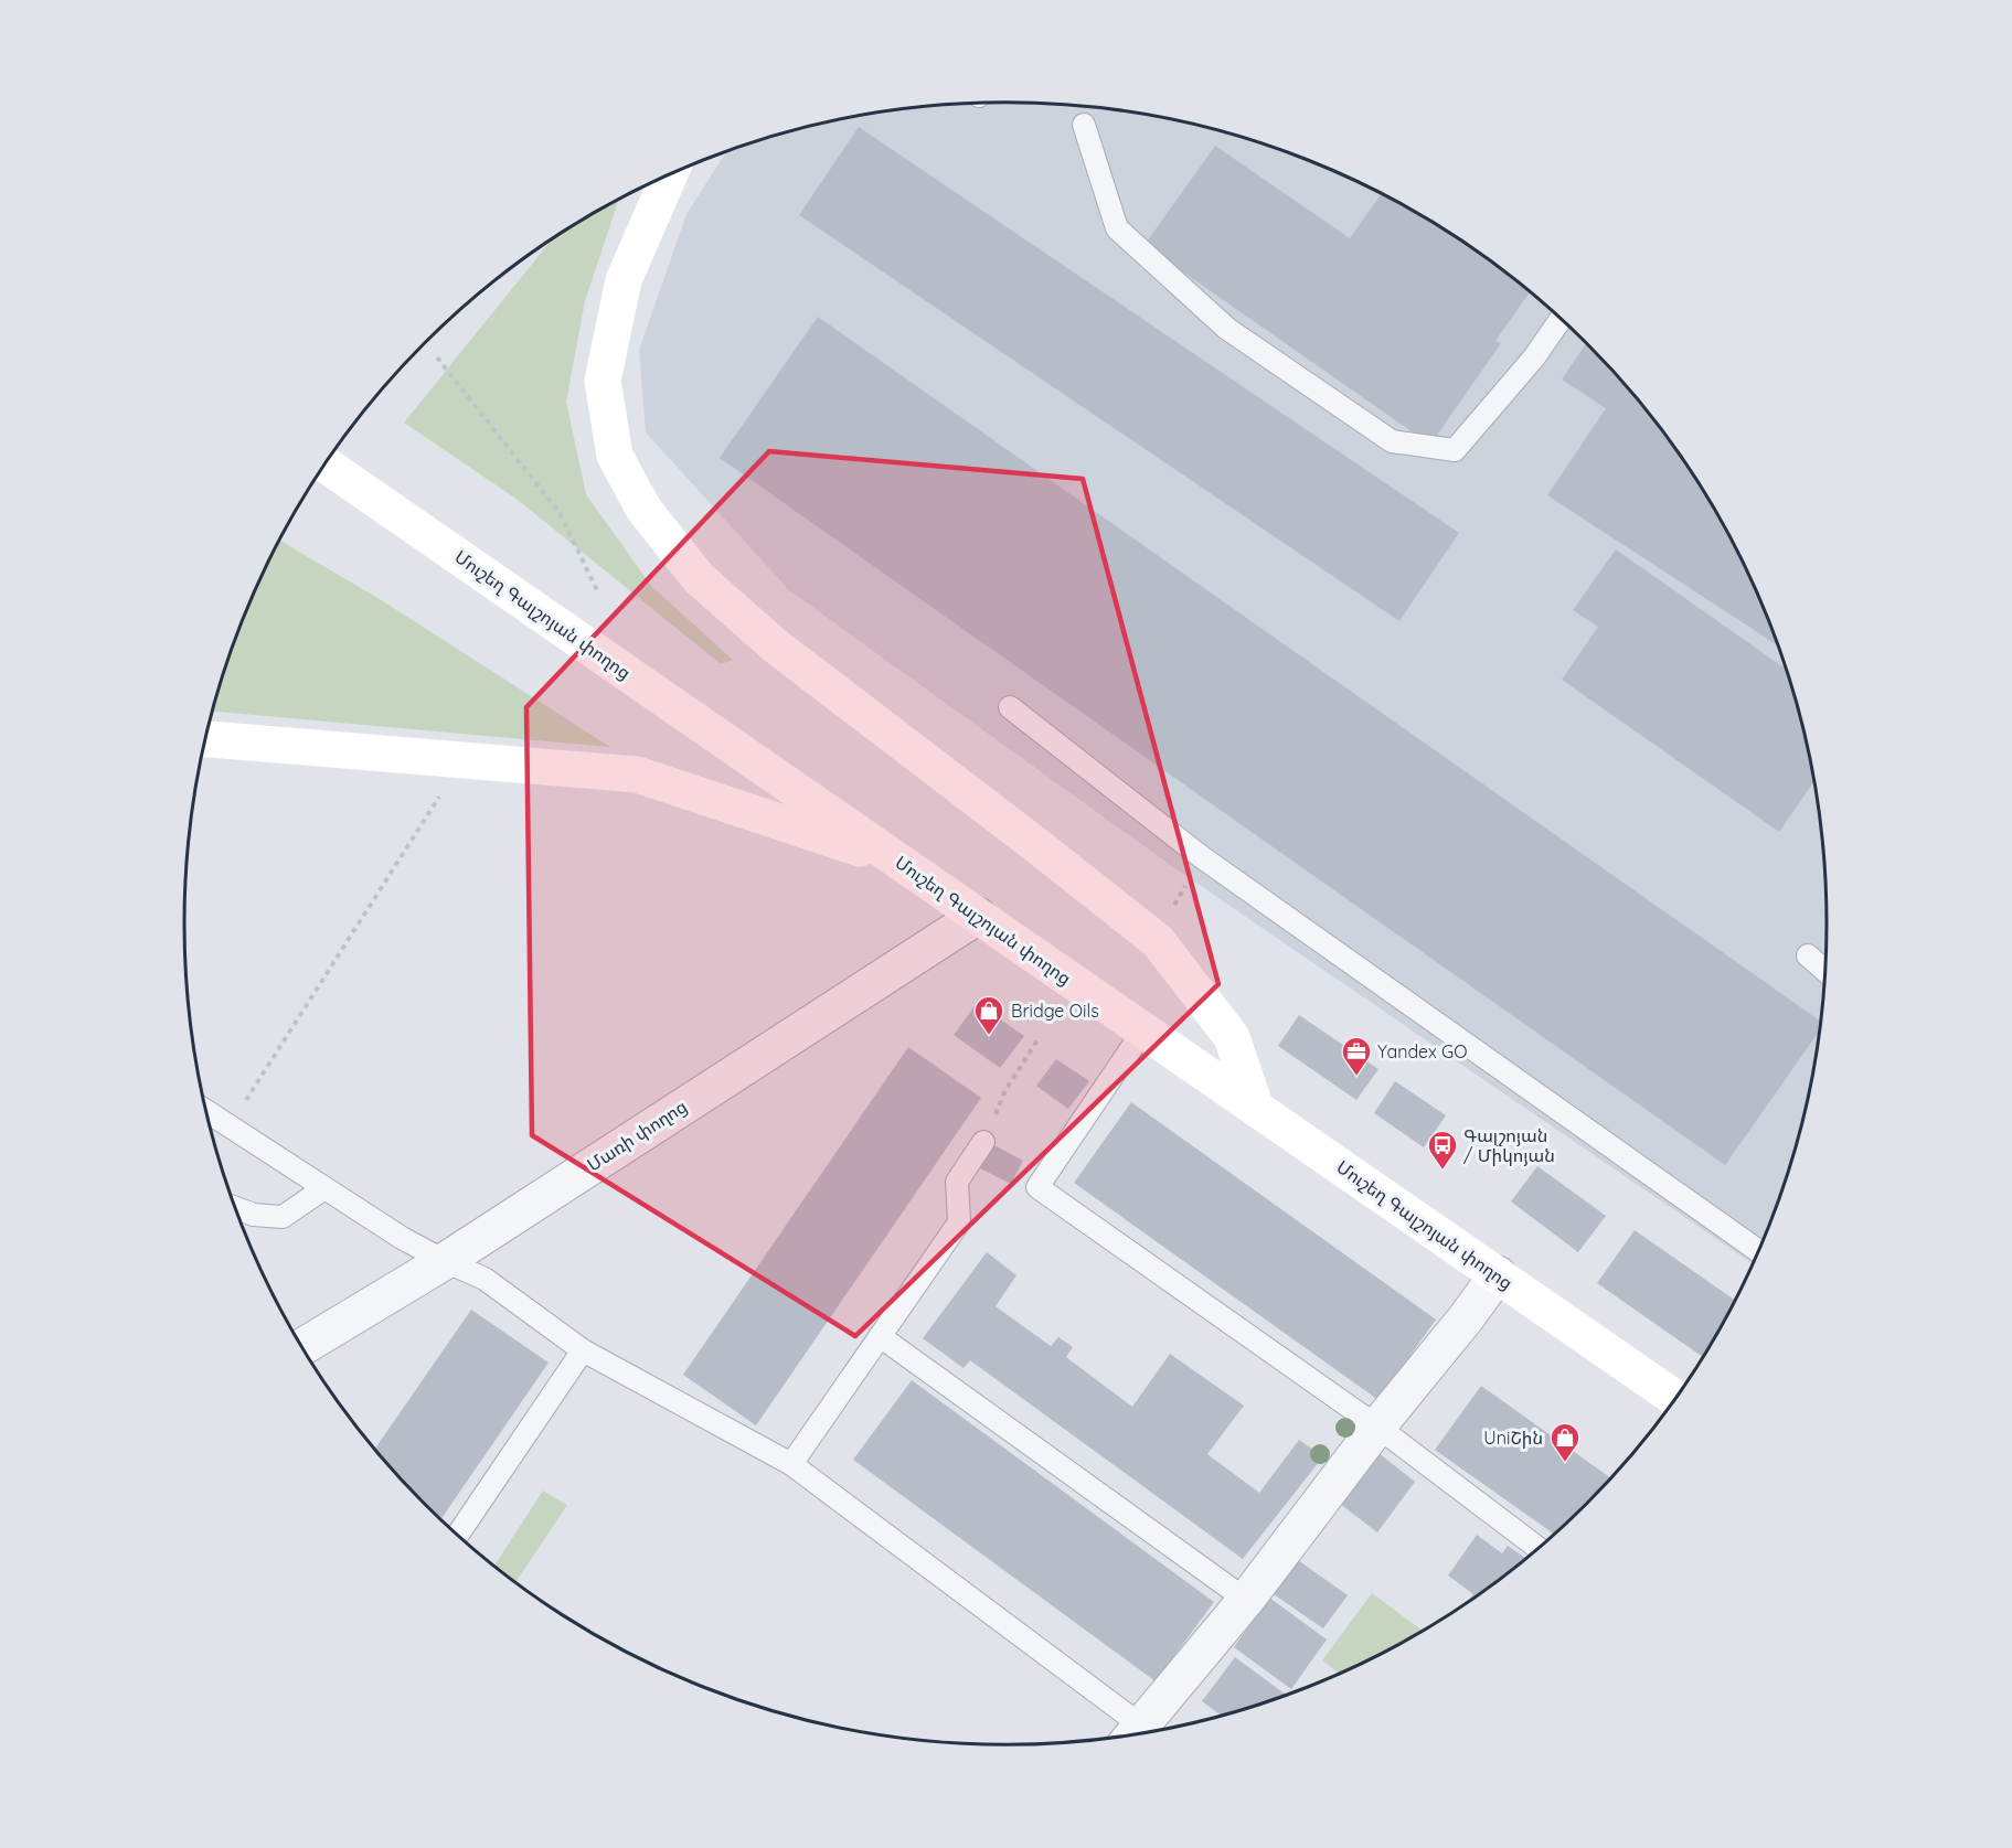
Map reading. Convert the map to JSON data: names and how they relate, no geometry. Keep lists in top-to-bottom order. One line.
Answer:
{"streets":{"main road":["Մուշեղ Գալշոյան փողոց"],"street":["Մառի փողոց"]},"crossings":[["Մուշեղ Գալշոյան փողոց","Մառի փողոց"]],"places":{"shop":["Bridge Oils","UniՇին"],"office":["Yandex GO"],"bus stop":["Գալշոյան / Միկոյան"]}}
